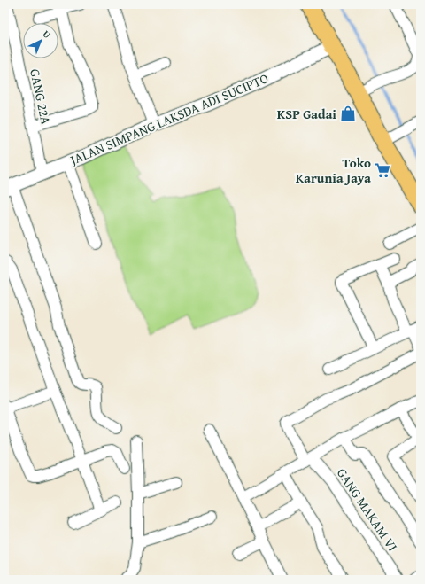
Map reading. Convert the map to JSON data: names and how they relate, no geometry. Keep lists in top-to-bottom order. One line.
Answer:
{"streets":{"street":["GANG 22A","JALAN SIMPANG LAKSDA ADI SUCIPTO","GANG MAKAM VI"]},"crossings":[["GANG 22A","JALAN SIMPANG LAKSDA ADI SUCIPTO"]],"places":{"shop":["KSP Gadai"],"supermarket":["Toko Karunia Jaya"]},"north":"top right"}
